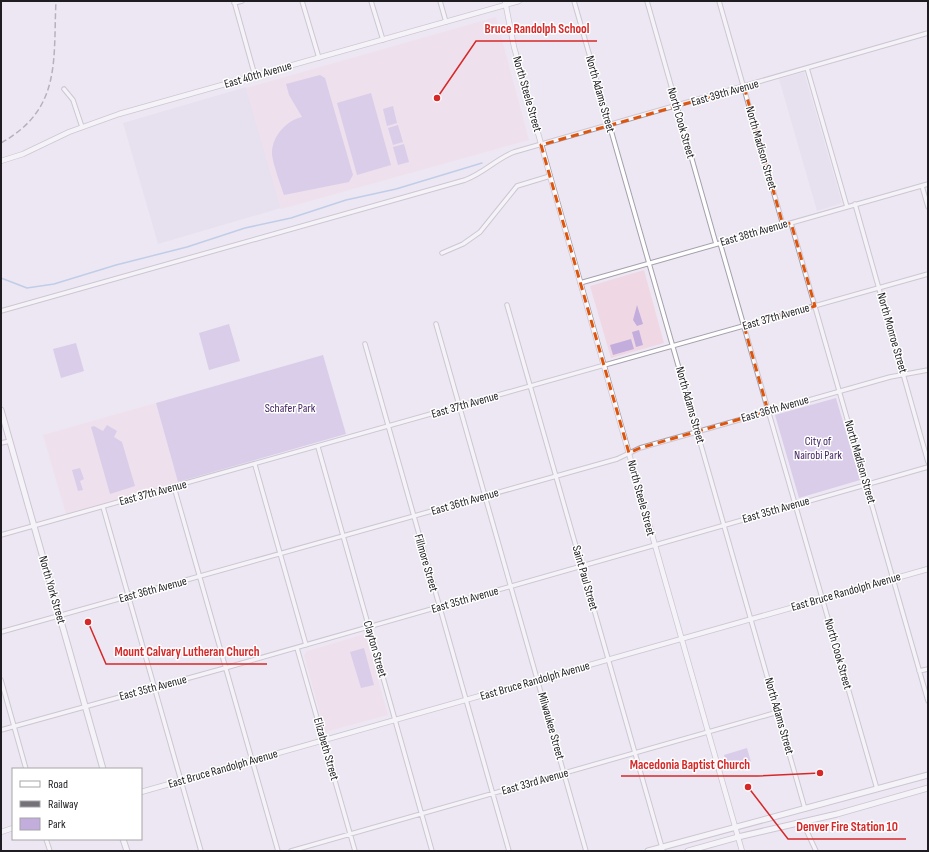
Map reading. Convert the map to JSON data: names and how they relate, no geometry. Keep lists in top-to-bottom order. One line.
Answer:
{"streets":{"main road":["North York Street"],"street":["East 40th Avenue","East 39th Avenue","North Steele Street","North Adams Street","North Cook Street","North Madison Street","East 38th Avenue","East 37th Avenue","North Monroe Street","East 36th Avenue","East 35th Avenue","Fillmore Street","Saint Paul Street","East Bruce Randolph Avenue","Clayton Street","Milwaukee Street","Elizabeth Street","East 33rd Avenue"]},"crossings":[["East 40th Avenue","North Steele Street"],["East 39th Avenue","North Steele Street"],["East 39th Avenue","North Adams Street"],["East 39th Avenue","North Cook Street"],["East 39th Avenue","North Madison Street"],["North Steele Street","East 38th Avenue"],["North Steele Street","East 37th Avenue"],["North Steele Street","East 36th Avenue"],["North Steele Street","East 35th Avenue"],["North Steele Street","East Bruce Randolph Avenue"],["North Steele Street","East 33rd Avenue"],["North Adams Street","East 38th Avenue"],["North Adams Street","East 37th Avenue"],["North Adams Street","East 36th Avenue"],["North Adams Street","East 35th Avenue"],["North Adams Street","East Bruce Randolph Avenue"],["North Adams Street","East 33rd Avenue"],["North Cook Street","East 38th Avenue"],["North Cook Street","East 37th Avenue"],["North Cook Street","East 36th Avenue"],["North Cook Street","East 35th Avenue"],["North Cook Street","East Bruce Randolph Avenue"],["North Madison Street","East 38th Avenue"],["North Madison Street","East 37th Avenue"],["North Madison Street","East 36th Avenue"],["North Madison Street","East 35th Avenue"],["North Madison Street","East Bruce Randolph Avenue"],["East 38th Avenue","North Monroe Street"],["East 37th Avenue","North Monroe Street"],["East 37th Avenue","Fillmore Street"],["East 37th Avenue","Saint Paul Street"],["East 37th Avenue","North York Street"],["East 37th Avenue","Clayton Street"],["East 37th Avenue","Milwaukee Street"],["North Monroe Street","East 36th Avenue"],["East 36th Avenue","Fillmore Street"],["East 36th Avenue","Saint Paul Street"],["East 36th Avenue","North York Street"],["East 36th Avenue","Clayton Street"],["East 36th Avenue","Milwaukee Street"],["East 35th Avenue","Fillmore Street"],["East 35th Avenue","Saint Paul Street"],["East 35th Avenue","North York Street"],["East 35th Avenue","Clayton Street"],["East 35th Avenue","Milwaukee Street"],["East 35th Avenue","Elizabeth Street"],["Fillmore Street","East Bruce Randolph Avenue"],["Fillmore Street","East 33rd Avenue"],["Saint Paul Street","East Bruce Randolph Avenue"],["Saint Paul Street","East 33rd Avenue"],["East Bruce Randolph Avenue","Clayton Street"],["East Bruce Randolph Avenue","Milwaukee Street"],["East Bruce Randolph Avenue","Elizabeth Street"],["Clayton Street","East 33rd Avenue"],["Milwaukee Street","East 33rd Avenue"],["Elizabeth Street","East 33rd Avenue"]],"parks":["Schafer Park","City of Nairobi Park"],"places":["Bruce Randolph School","Mount Calvary Lutheran Church","Macedonia Baptist Church","Denver Fire Station 10"],"legend":["Road","Railway","Park"]}
